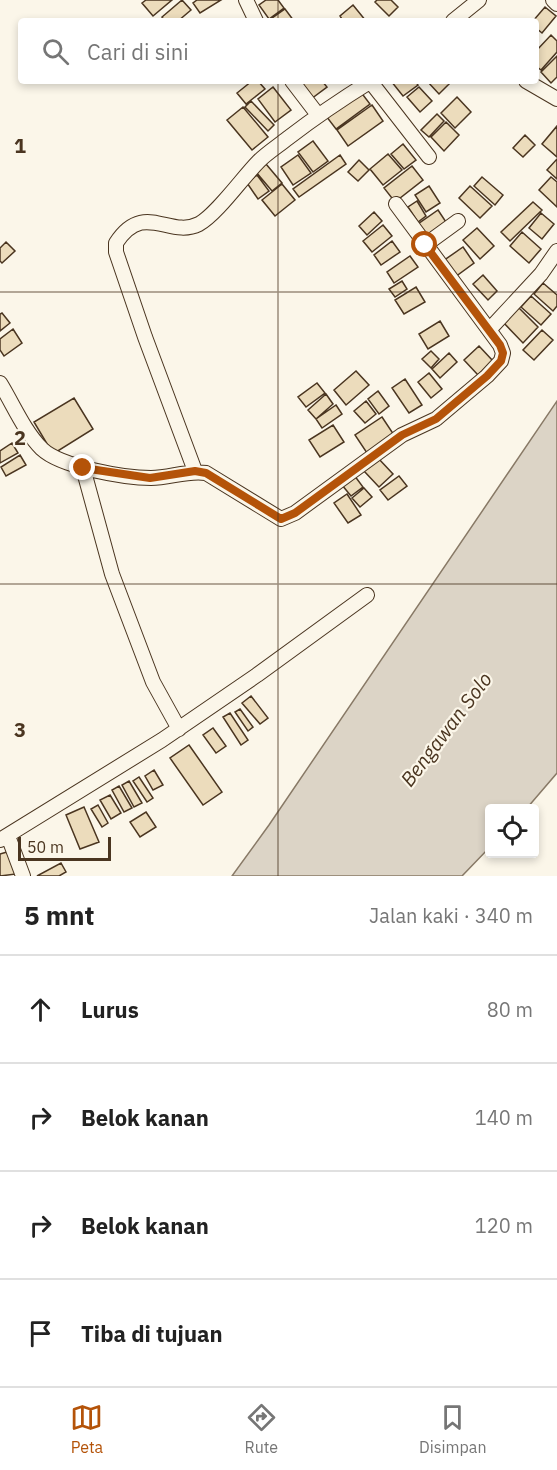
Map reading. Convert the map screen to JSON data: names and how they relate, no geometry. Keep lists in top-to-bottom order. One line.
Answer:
{"water":["Bengawan Solo"],"scale_bar":"50 m","page":{"search":"Cari di sini","scale":"50 m","heading":["5 mnt","Jalan kaki · 340 m"],"list":[["Lurus","80 m"],["Belok kanan","140 m"],["Belok kanan","120 m"],"Tiba di tujuan"],"nav":["Peta","Rute","Disimpan"]},"grid":{"rows":["1","2","3"]}}
